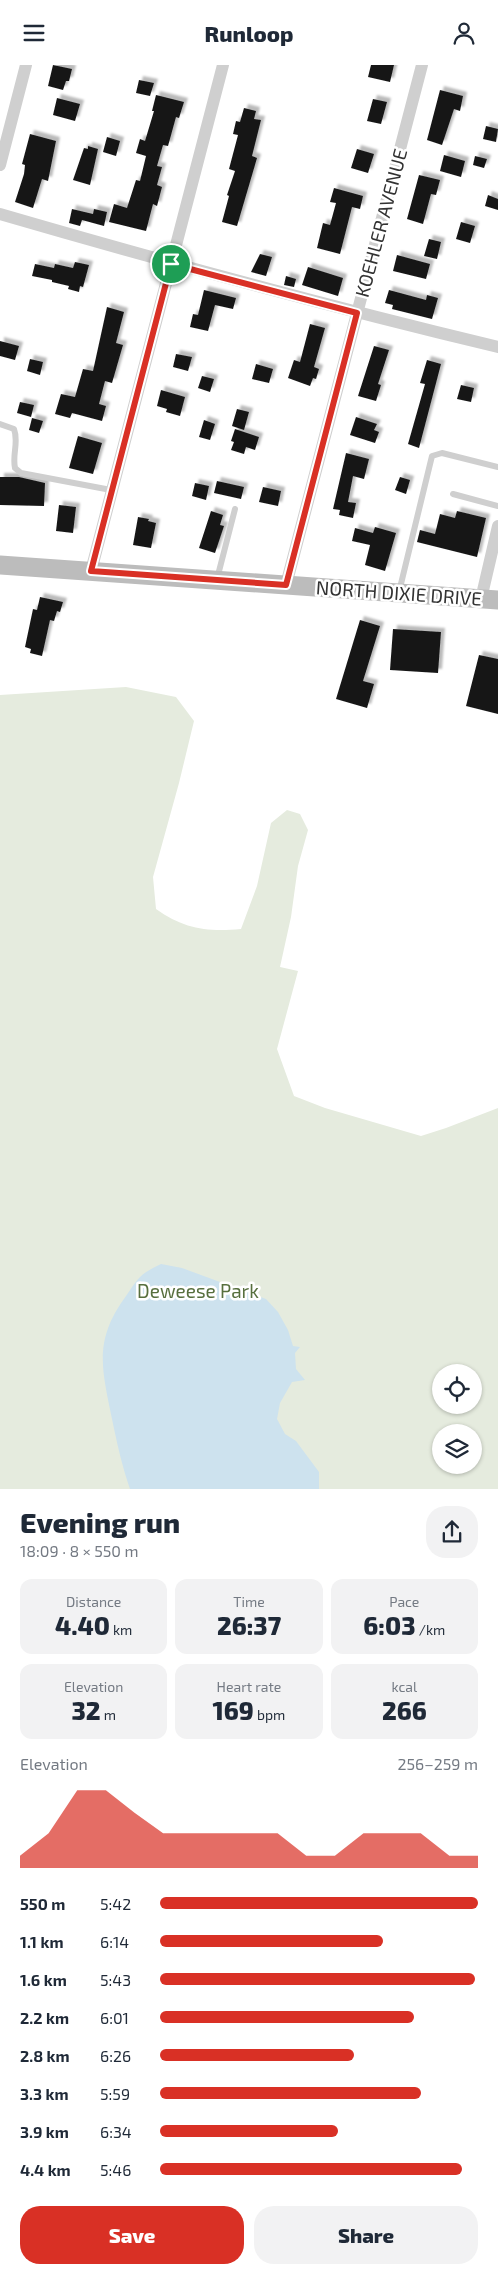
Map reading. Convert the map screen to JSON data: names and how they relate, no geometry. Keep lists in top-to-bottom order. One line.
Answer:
{"streets":{"main road":["NORTH DIXIE DRIVE"],"street":["KOEHLER AVENUE"]},"crossings":[["KOEHLER AVENUE","NORTH DIXIE DRIVE"]],"parks":["Deweese Park"],"page":{"header":"Runloop","heading":["Evening run","18:09 · 8 × 550 m"],"stats":[["Distance","4.40 km"],["Time","26:37"],["Pace","6:03 /km"],["Elevation","32 m"],["Heart rate","169 bpm"],["kcal","266"]],"chart":["Elevation","256–259 m"],"list":[{"name":"550 m","note":"5:42"},{"name":"1.1 km","note":"6:14"},{"name":"1.6 km","note":"5:43"},{"name":"2.2 km","note":"6:01"},{"name":"2.8 km","note":"6:26"},{"name":"3.3 km","note":"5:59"},{"name":"3.9 km","note":"6:34"},{"name":"4.4 km","note":"5:46"}],"buttons":["Save","Share"]}}
